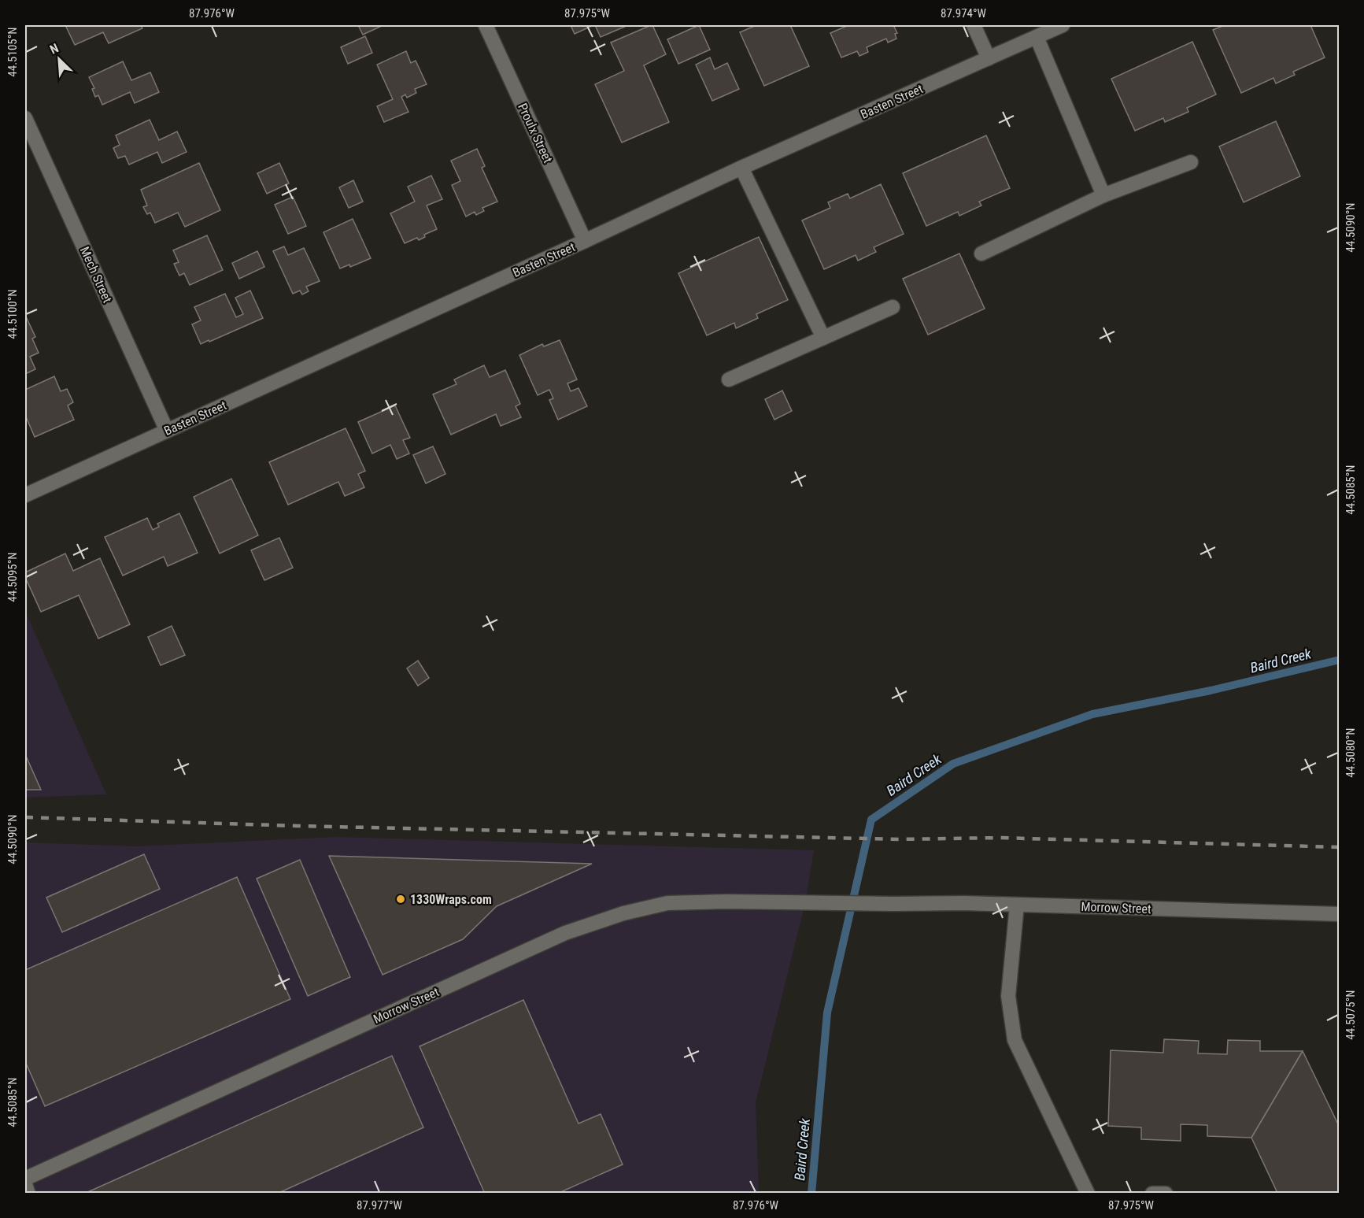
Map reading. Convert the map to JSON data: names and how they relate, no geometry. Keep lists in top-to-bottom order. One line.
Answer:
{"streets":{"street":["Basten Street","Proulx Street","Mech Street","Morrow Street"]},"crossings":[["Basten Street","Proulx Street"],["Basten Street","Mech Street"]],"water":["Baird Creek"],"places":["1330Wraps.com"],"north":"top left","coordinates":["87.976°W","87.975°W","87.974°W","44.5105°N","44.5090°N","44.5100°N","44.5085°N","44.5095°N","44.5080°N","44.5075°N","87.977°W"]}
